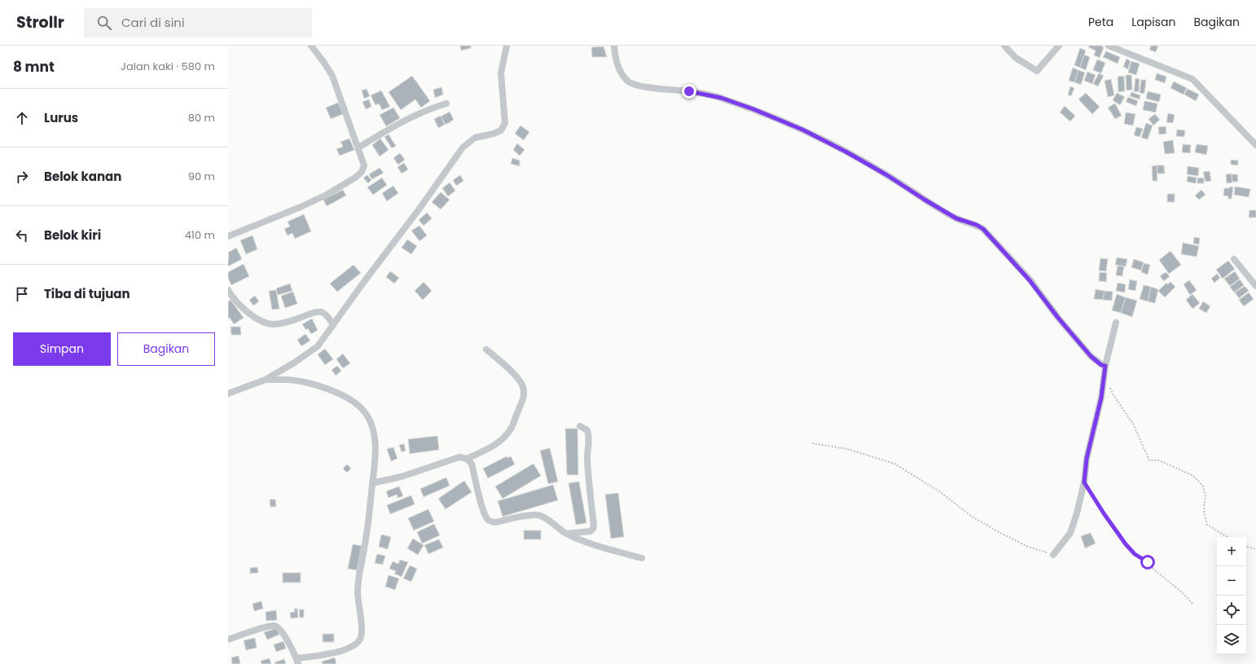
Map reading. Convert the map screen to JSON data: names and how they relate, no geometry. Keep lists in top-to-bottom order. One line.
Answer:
{"page":{"header":"Strollr","search":"Cari di sini","nav":["Peta","Lapisan","Bagikan"],"heading":["8 mnt","Jalan kaki · 580 m"],"list":[["Lurus","80 m"],["Belok kanan","90 m"],["Belok kiri","410 m"],"Tiba di tujuan"],"buttons":["Simpan","Bagikan"],"map_buttons":["+","−"]}}
